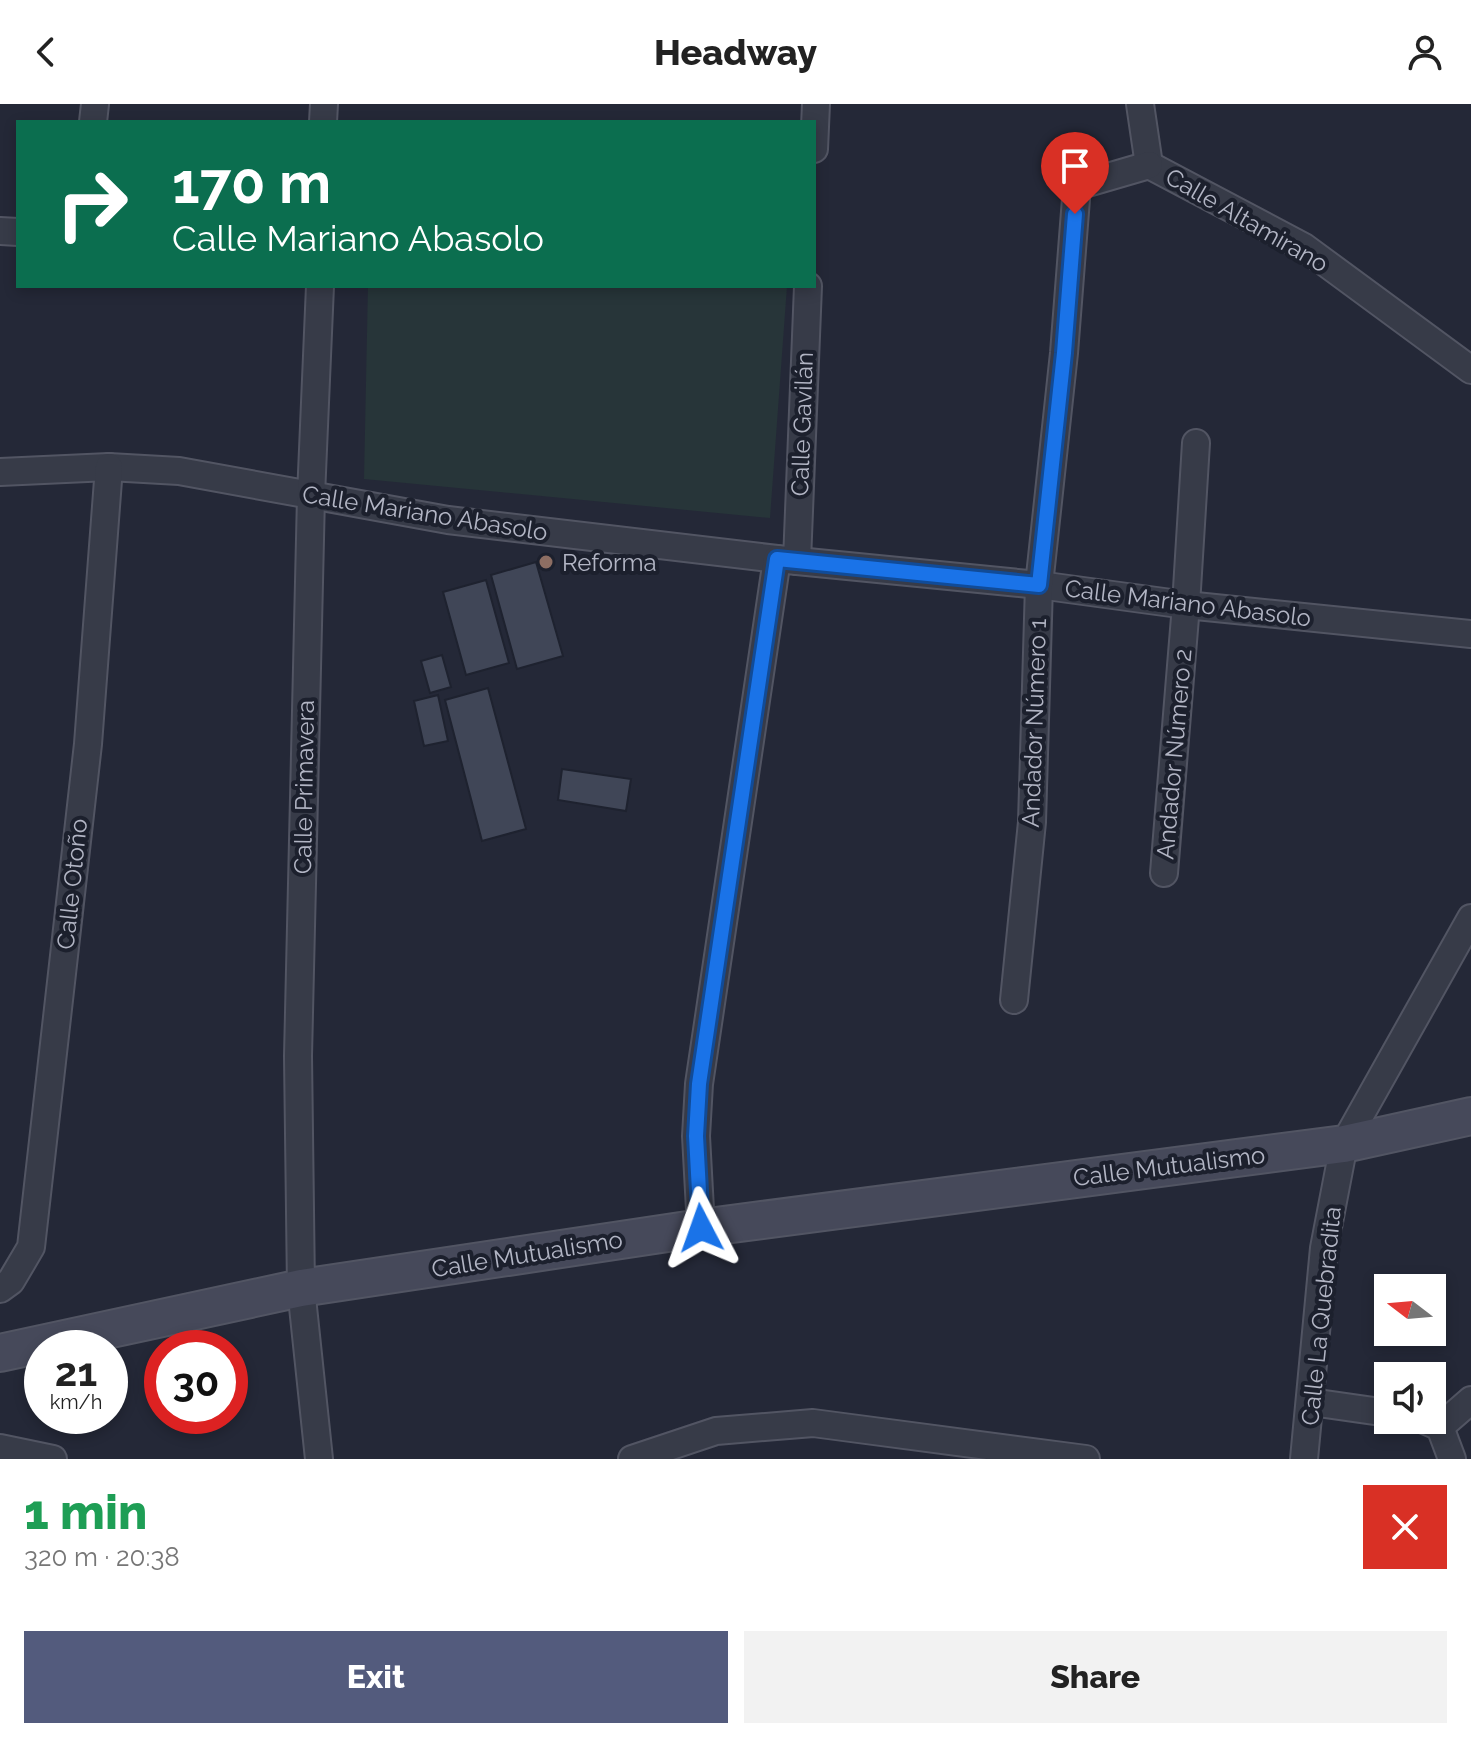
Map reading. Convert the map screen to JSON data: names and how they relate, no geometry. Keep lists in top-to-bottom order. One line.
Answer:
{"streets":{"street":["Calle Altamirano","Calle Gavilán","Calle Mariano Abasolo","Andador Número 1","Andador Número 2","Calle Primavera","Calle Otoño","Calle Mutualismo","Calle La Quebradita"]},"crossings":[["Calle Altamirano","Andador Número 1"],["Calle Gavilán","Calle Mariano Abasolo"],["Calle Gavilán","Calle Mutualismo"],["Calle Mariano Abasolo","Andador Número 1"],["Calle Mariano Abasolo","Andador Número 2"],["Calle Mariano Abasolo","Calle Primavera"],["Calle Mariano Abasolo","Calle Otoño"],["Calle Primavera","Calle Mutualismo"],["Calle Mutualismo","Calle La Quebradita"]],"places":["Reforma"],"north":"left","page":{"header":"Headway","turn":["170 m","Calle Mariano Abasolo"],"speed":"21 km/h","limit":"30","heading":["1 min","320 m · 20:38"],"buttons":["Exit","Share"]}}
